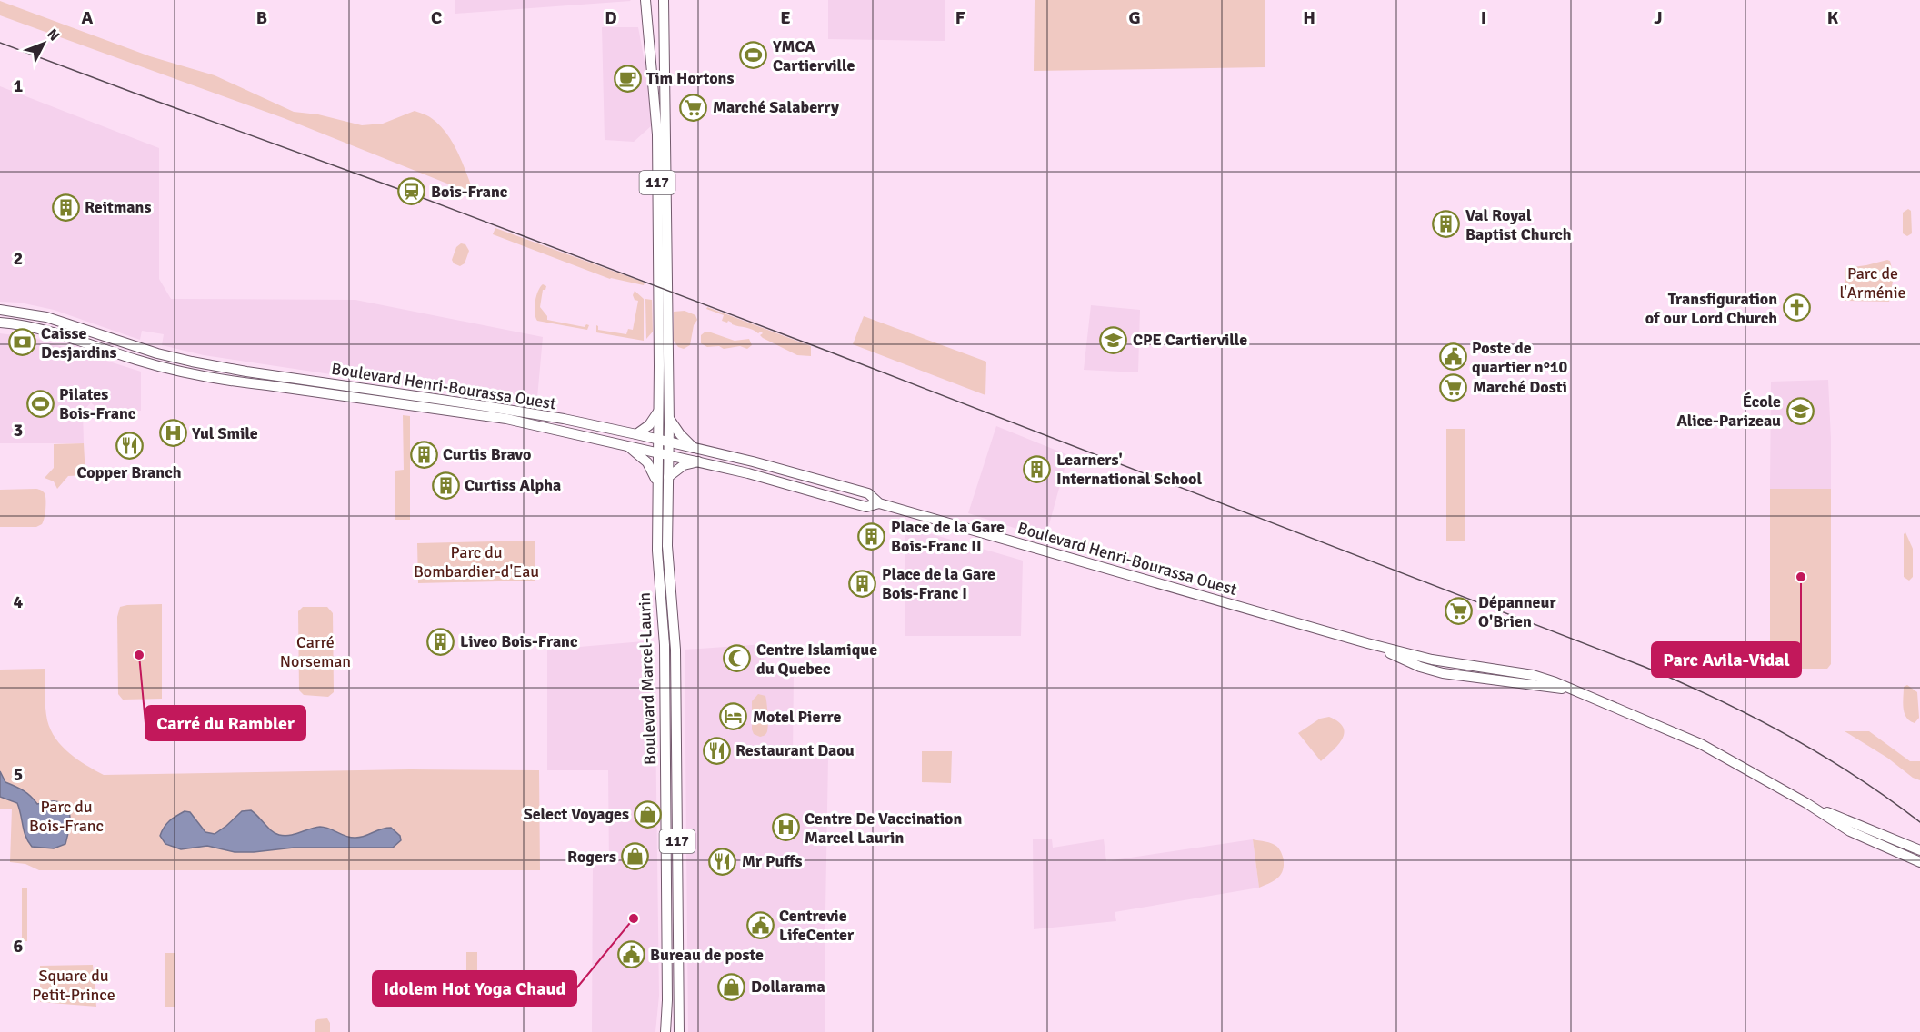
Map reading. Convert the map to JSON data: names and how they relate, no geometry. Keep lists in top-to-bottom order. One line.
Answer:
{"streets":{"main road":["117","Boulevard Henri-Bourassa Ouest","Boulevard Marcel-Laurin"]},"crossings":[["117","Boulevard Marcel-Laurin"],["Boulevard Henri-Bourassa Ouest","Boulevard Marcel-Laurin"]],"parks":["Parc de l'Arménie","Parc du Bombardier-d'Eau","Carré Norseman","Parc du Bois-Franc","Square du Petit-Prince"],"places":{"sports":["YMCA Cartierville","Pilates Bois-Franc"],"cafe":["Tim Hortons"],"supermarket":["Marché Salaberry","Marché Dosti","Dépanneur O'Brien"],"station":["Bois-Franc"],"building":["Reitmans","Val Royal Baptist Church","Curtis Bravo","Learners' International School","Curtiss Alpha","Place de la Gare Bois-Franc II","Place de la Gare Bois-Franc I","Liveo Bois-Franc"],"church":["Transfiguration of our Lord Church"],"school or university":["CPE Cartierville","École Alice-Parizeau"],"bank":["Caisse Desjardins"],"public building":["Poste de quartier n°10","Centrevie LifeCenter","Bureau de poste"],"hospital":["Yul Smile","Centre De Vaccination Marcel Laurin"],"restaurant":["Copper Branch","Restaurant Daou","Mr Puffs"],"other":["Parc Avila-Vidal","Carré du Rambler","Idolem Hot Yoga Chaud"],"mosque":["Centre Islamique du Quebec"],"hotel":["Motel Pierre"],"shop":["Select Voyages","Rogers","Dollarama"]},"north":"top right","grid":{"columns":["A","B","C","D","E","F","G","H","I","J","K"],"rows":["1","2","3","4","5","6"]}}
